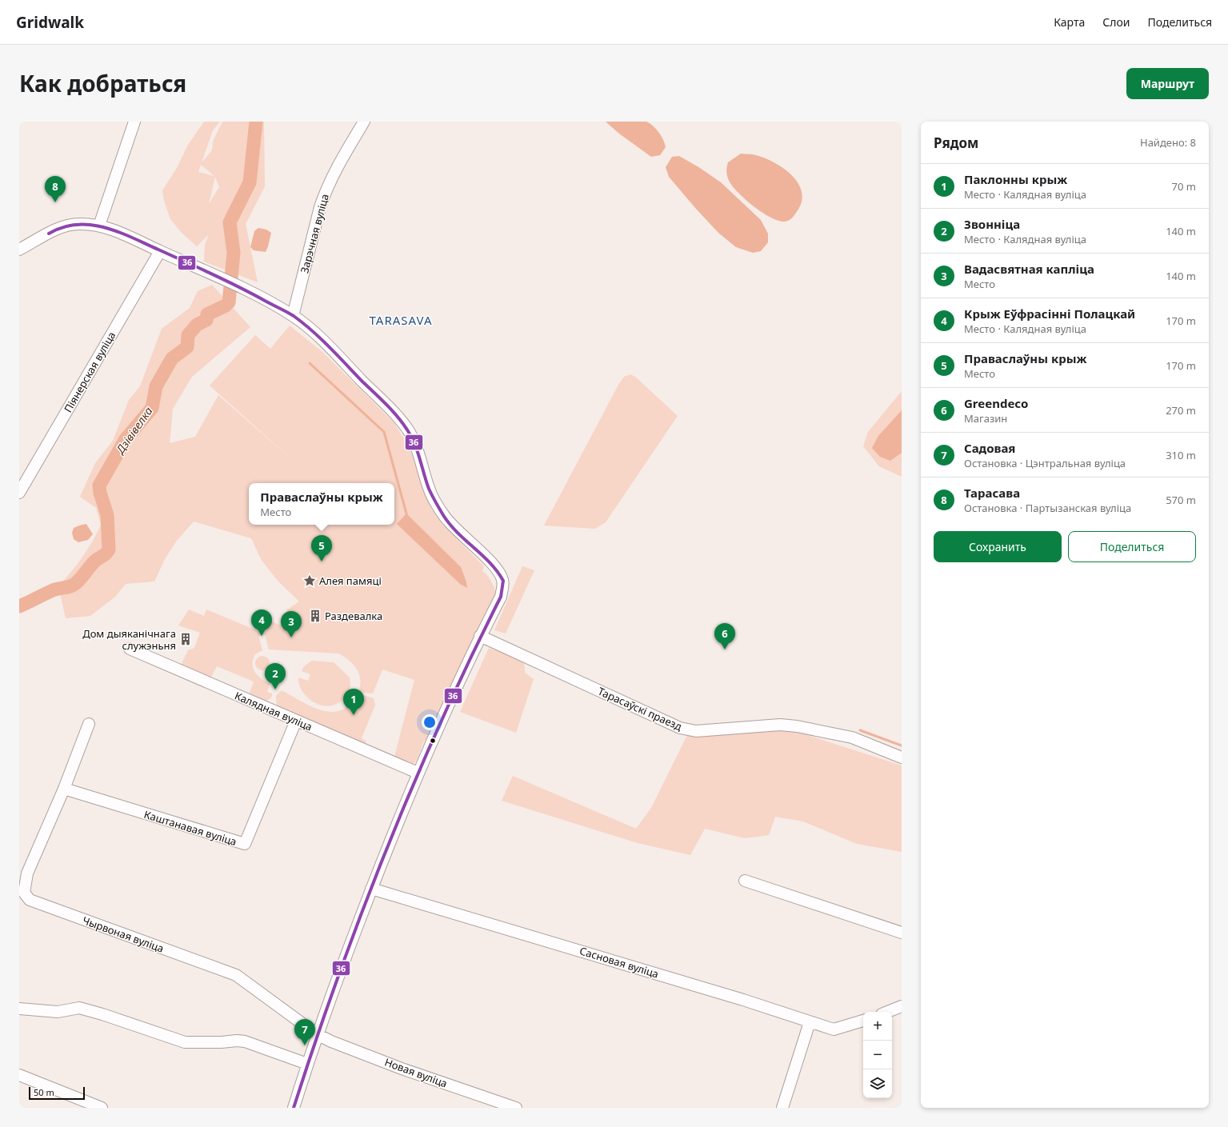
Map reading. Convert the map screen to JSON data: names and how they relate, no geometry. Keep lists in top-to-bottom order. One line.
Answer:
{"streets":{"street":["Зарэчная вуліца","Піянерская вуліца","Тарасаўскі праезд","Калядная вуліца","Каштанавая вуліца","Чырвоная вуліца","Сасновая вуліца","Новая вуліца"]},"crossings":[["Калядная вуліца","Каштанавая вуліца"],["Каштанавая вуліца","Чырвоная вуліца"],["Чырвоная вуліца","Новая вуліца"]],"districts":["TARASAVA"],"water":["Дзівівелка"],"places":{"place":["Алея памяці"],"building":["Раздевалка","Дом дыяканічнага служэньня"]},"lines":["transit line 36"],"scale_bar":"50 m","page":{"header":"Gridwalk","nav":["Карта","Слои","Поделиться"],"title":"Как добраться","buttons":["Маршрут",["Сохранить","Поделиться"]],"heading":["Рядом","Найдено: 8"],"list":[{"mark":"1","name":"Паклонны крыж","note":"Место · Калядная вуліца","value":"70 m"},{"mark":"2","name":"Звонніца","note":"Место · Калядная вуліца","value":"140 m"},{"mark":"3","name":"Вадасвятная капліца","note":"Место","value":"140 m"},{"mark":"4","name":"Крыж Еўфрасінні Полацкай","note":"Место · Калядная вуліца","value":"170 m"},{"mark":"5","name":"Праваслаўны крыж","note":"Место","value":"170 m"},{"mark":"6","name":"Greendeco","note":"Магазин","value":"270 m"},{"mark":"7","name":"Садовая","note":"Остановка · Цэнтральная вуліца","value":"310 m"},{"mark":"8","name":"Тарасава","note":"Остановка · Партызанская вуліца","value":"570 m"}],"pins":["8","5","4","3","6","2","1","7"],"popup":["Праваслаўны крыж","Место"],"map_buttons":["+","−"],"scale":"50 m"}}
